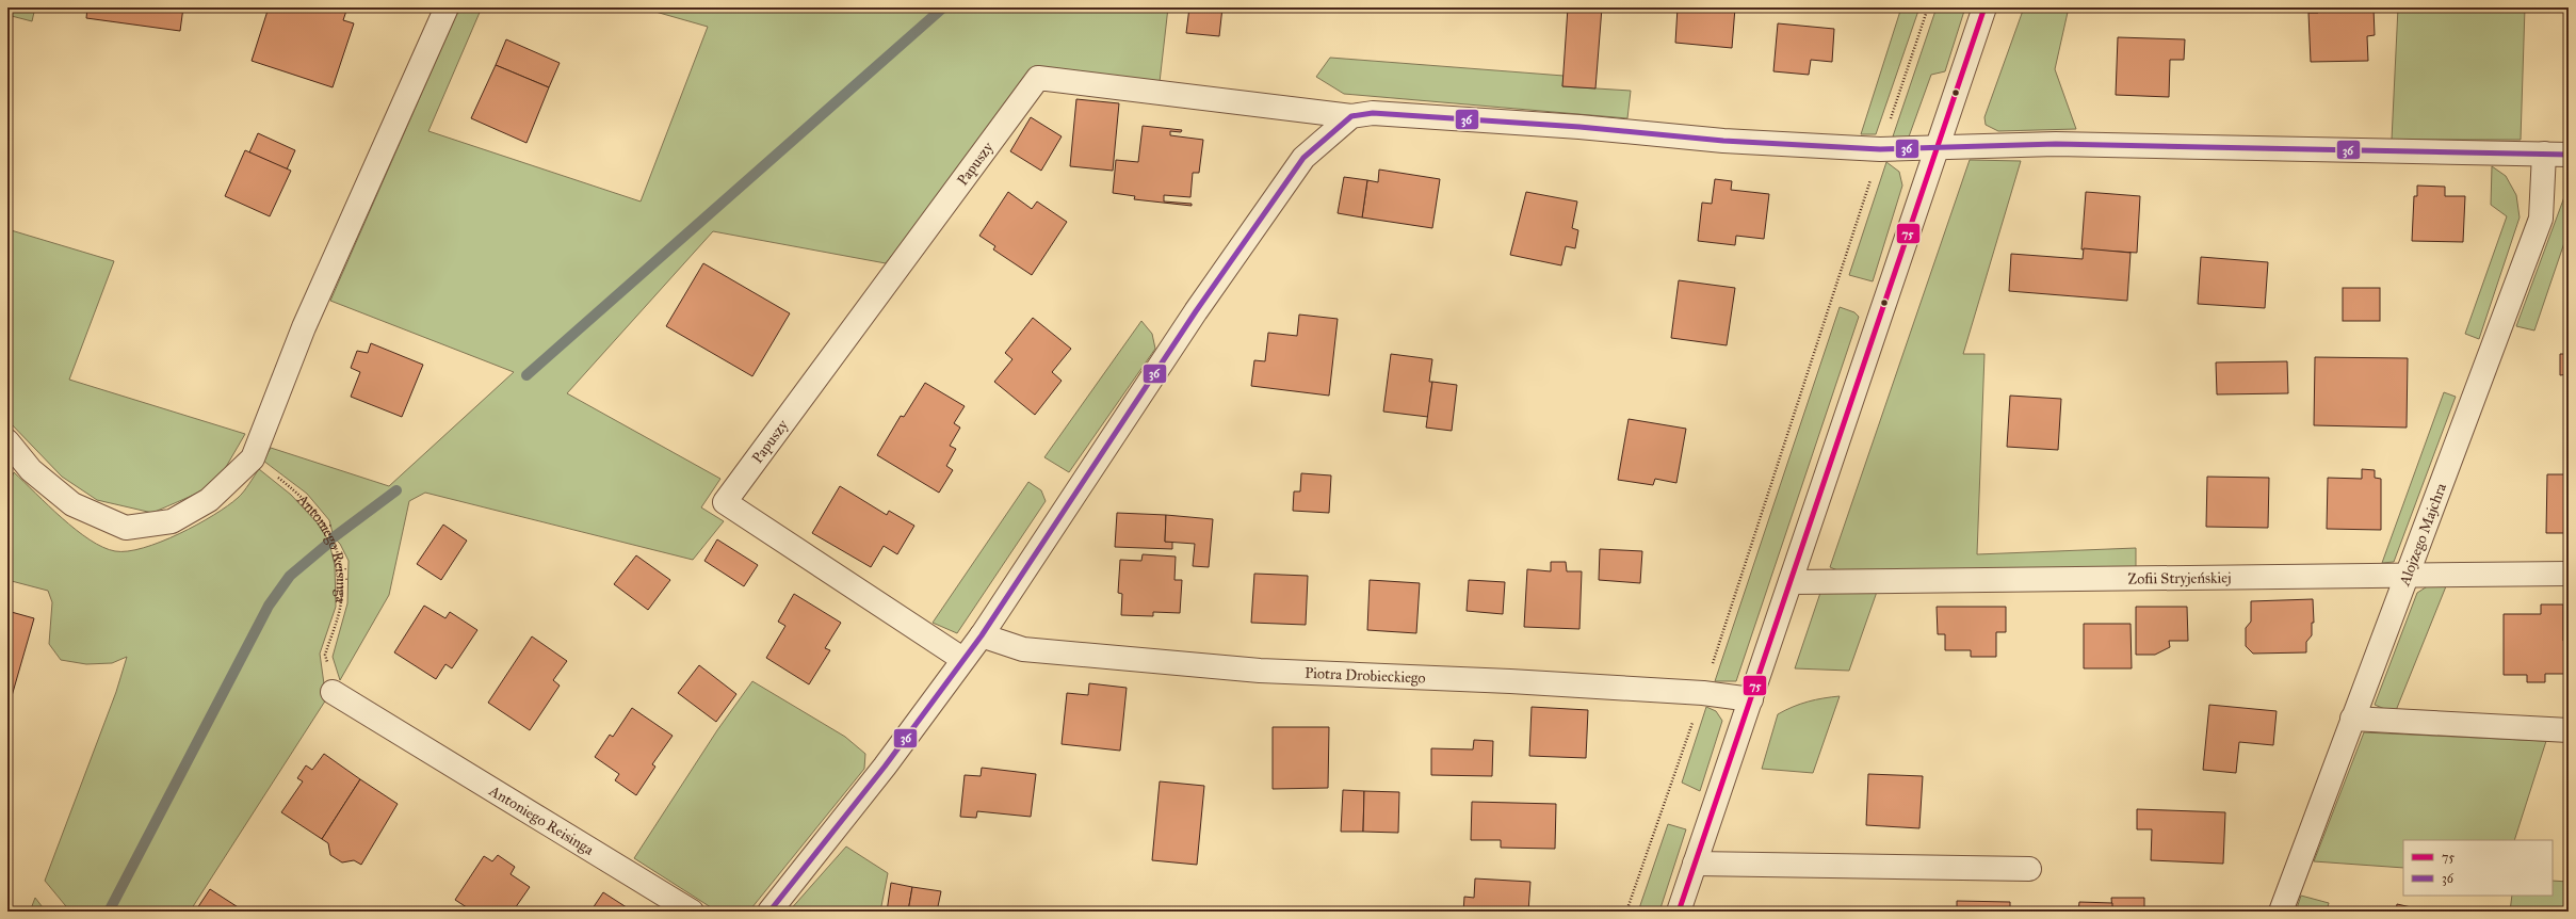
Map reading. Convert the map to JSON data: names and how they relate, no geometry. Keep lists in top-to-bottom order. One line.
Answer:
{"streets":{"street":["Papuszy","Alojzego Majchra","Antoniego Reisinga","Zofii Stryjeńskiej","Piotra Drobieckiego"]},"crossings":[["Alojzego Majchra","Zofii Stryjeńskiej"]],"lines":["transit line 75","transit line 36"],"legend":["75","36"]}
